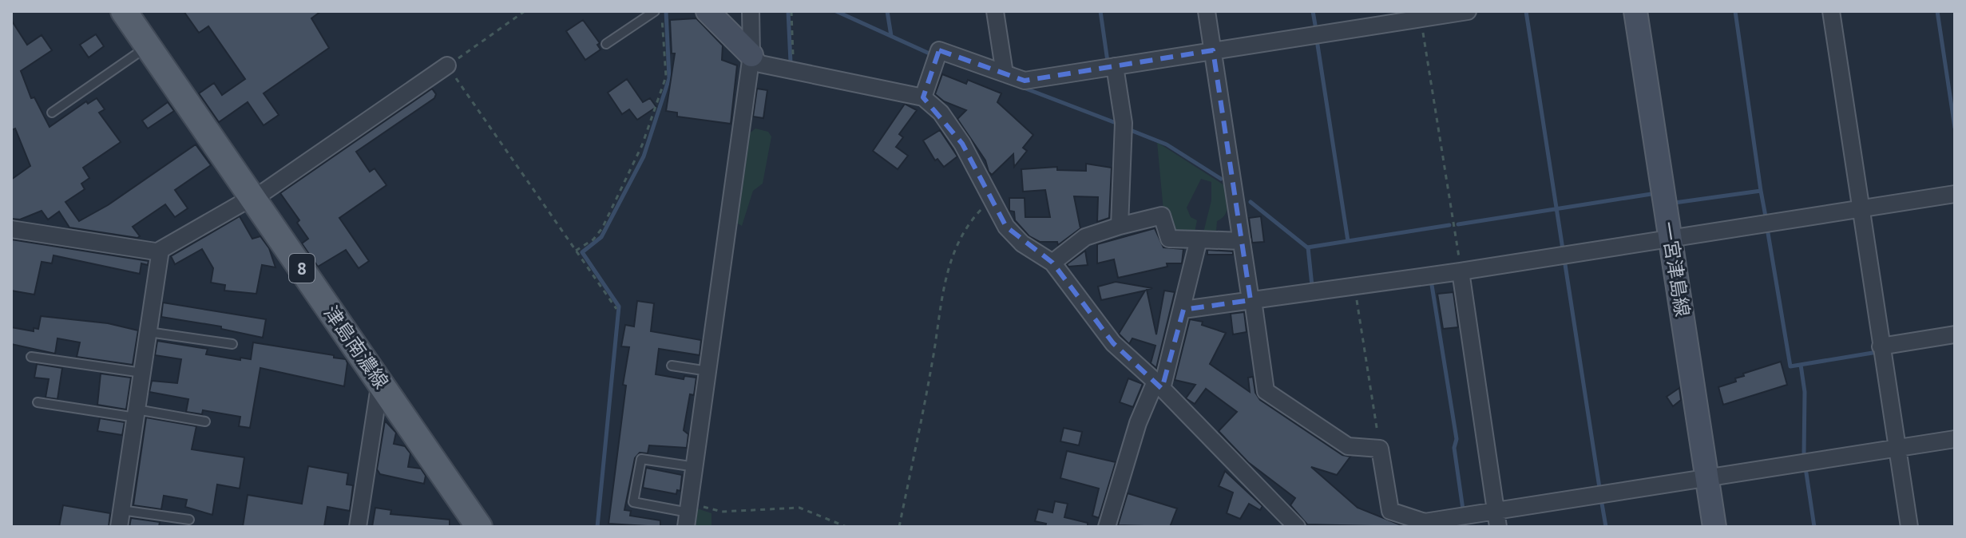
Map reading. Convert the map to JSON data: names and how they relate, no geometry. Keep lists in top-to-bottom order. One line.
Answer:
{"streets":{"main road":["8","一宮津島線","津島南濃線"]}}
